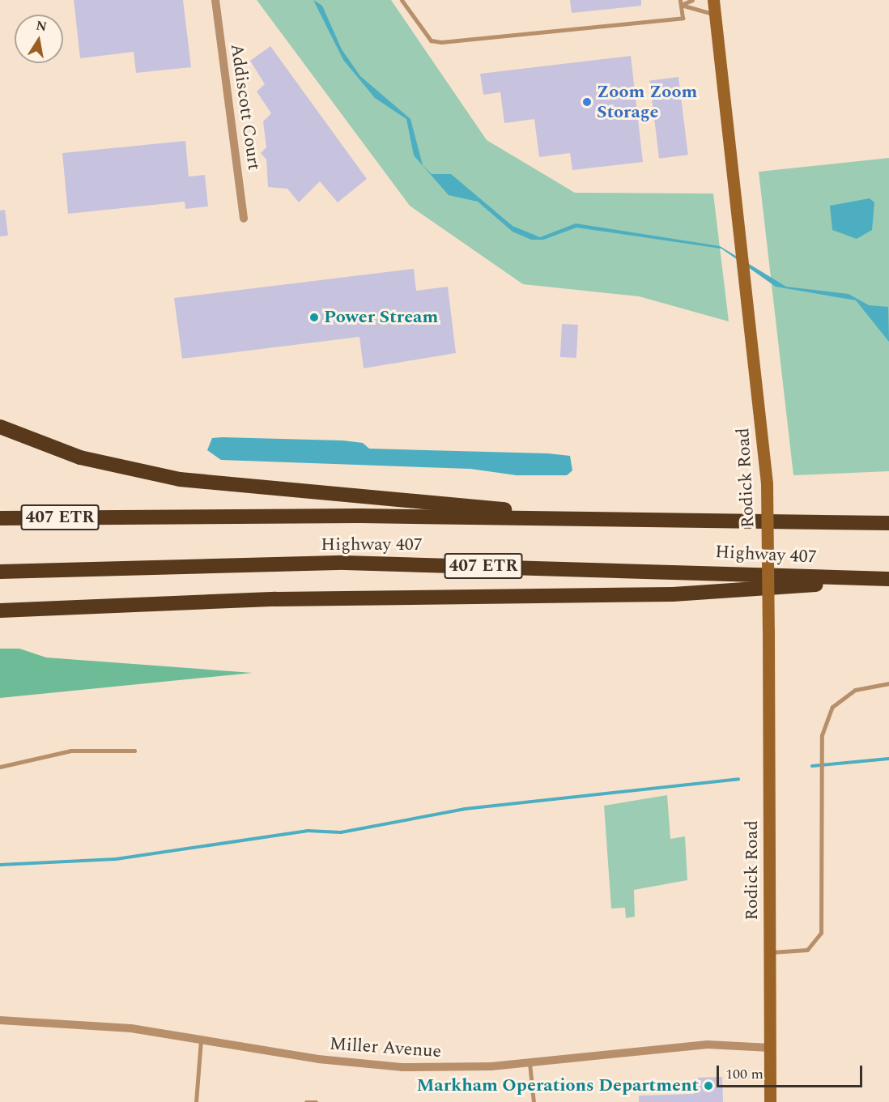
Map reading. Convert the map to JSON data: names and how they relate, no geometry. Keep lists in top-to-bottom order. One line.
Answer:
{"streets":{"highway":["407 ETR","Highway 407"],"main road":["Rodick Road"],"street":["Addiscott Court","Miller Avenue"]},"crossings":[["Rodick Road","Miller Avenue"]],"places":["Zoom Zoom Storage","Power Stream","Markham Operations Department"],"scale_bar":"100 m","north":"top"}
